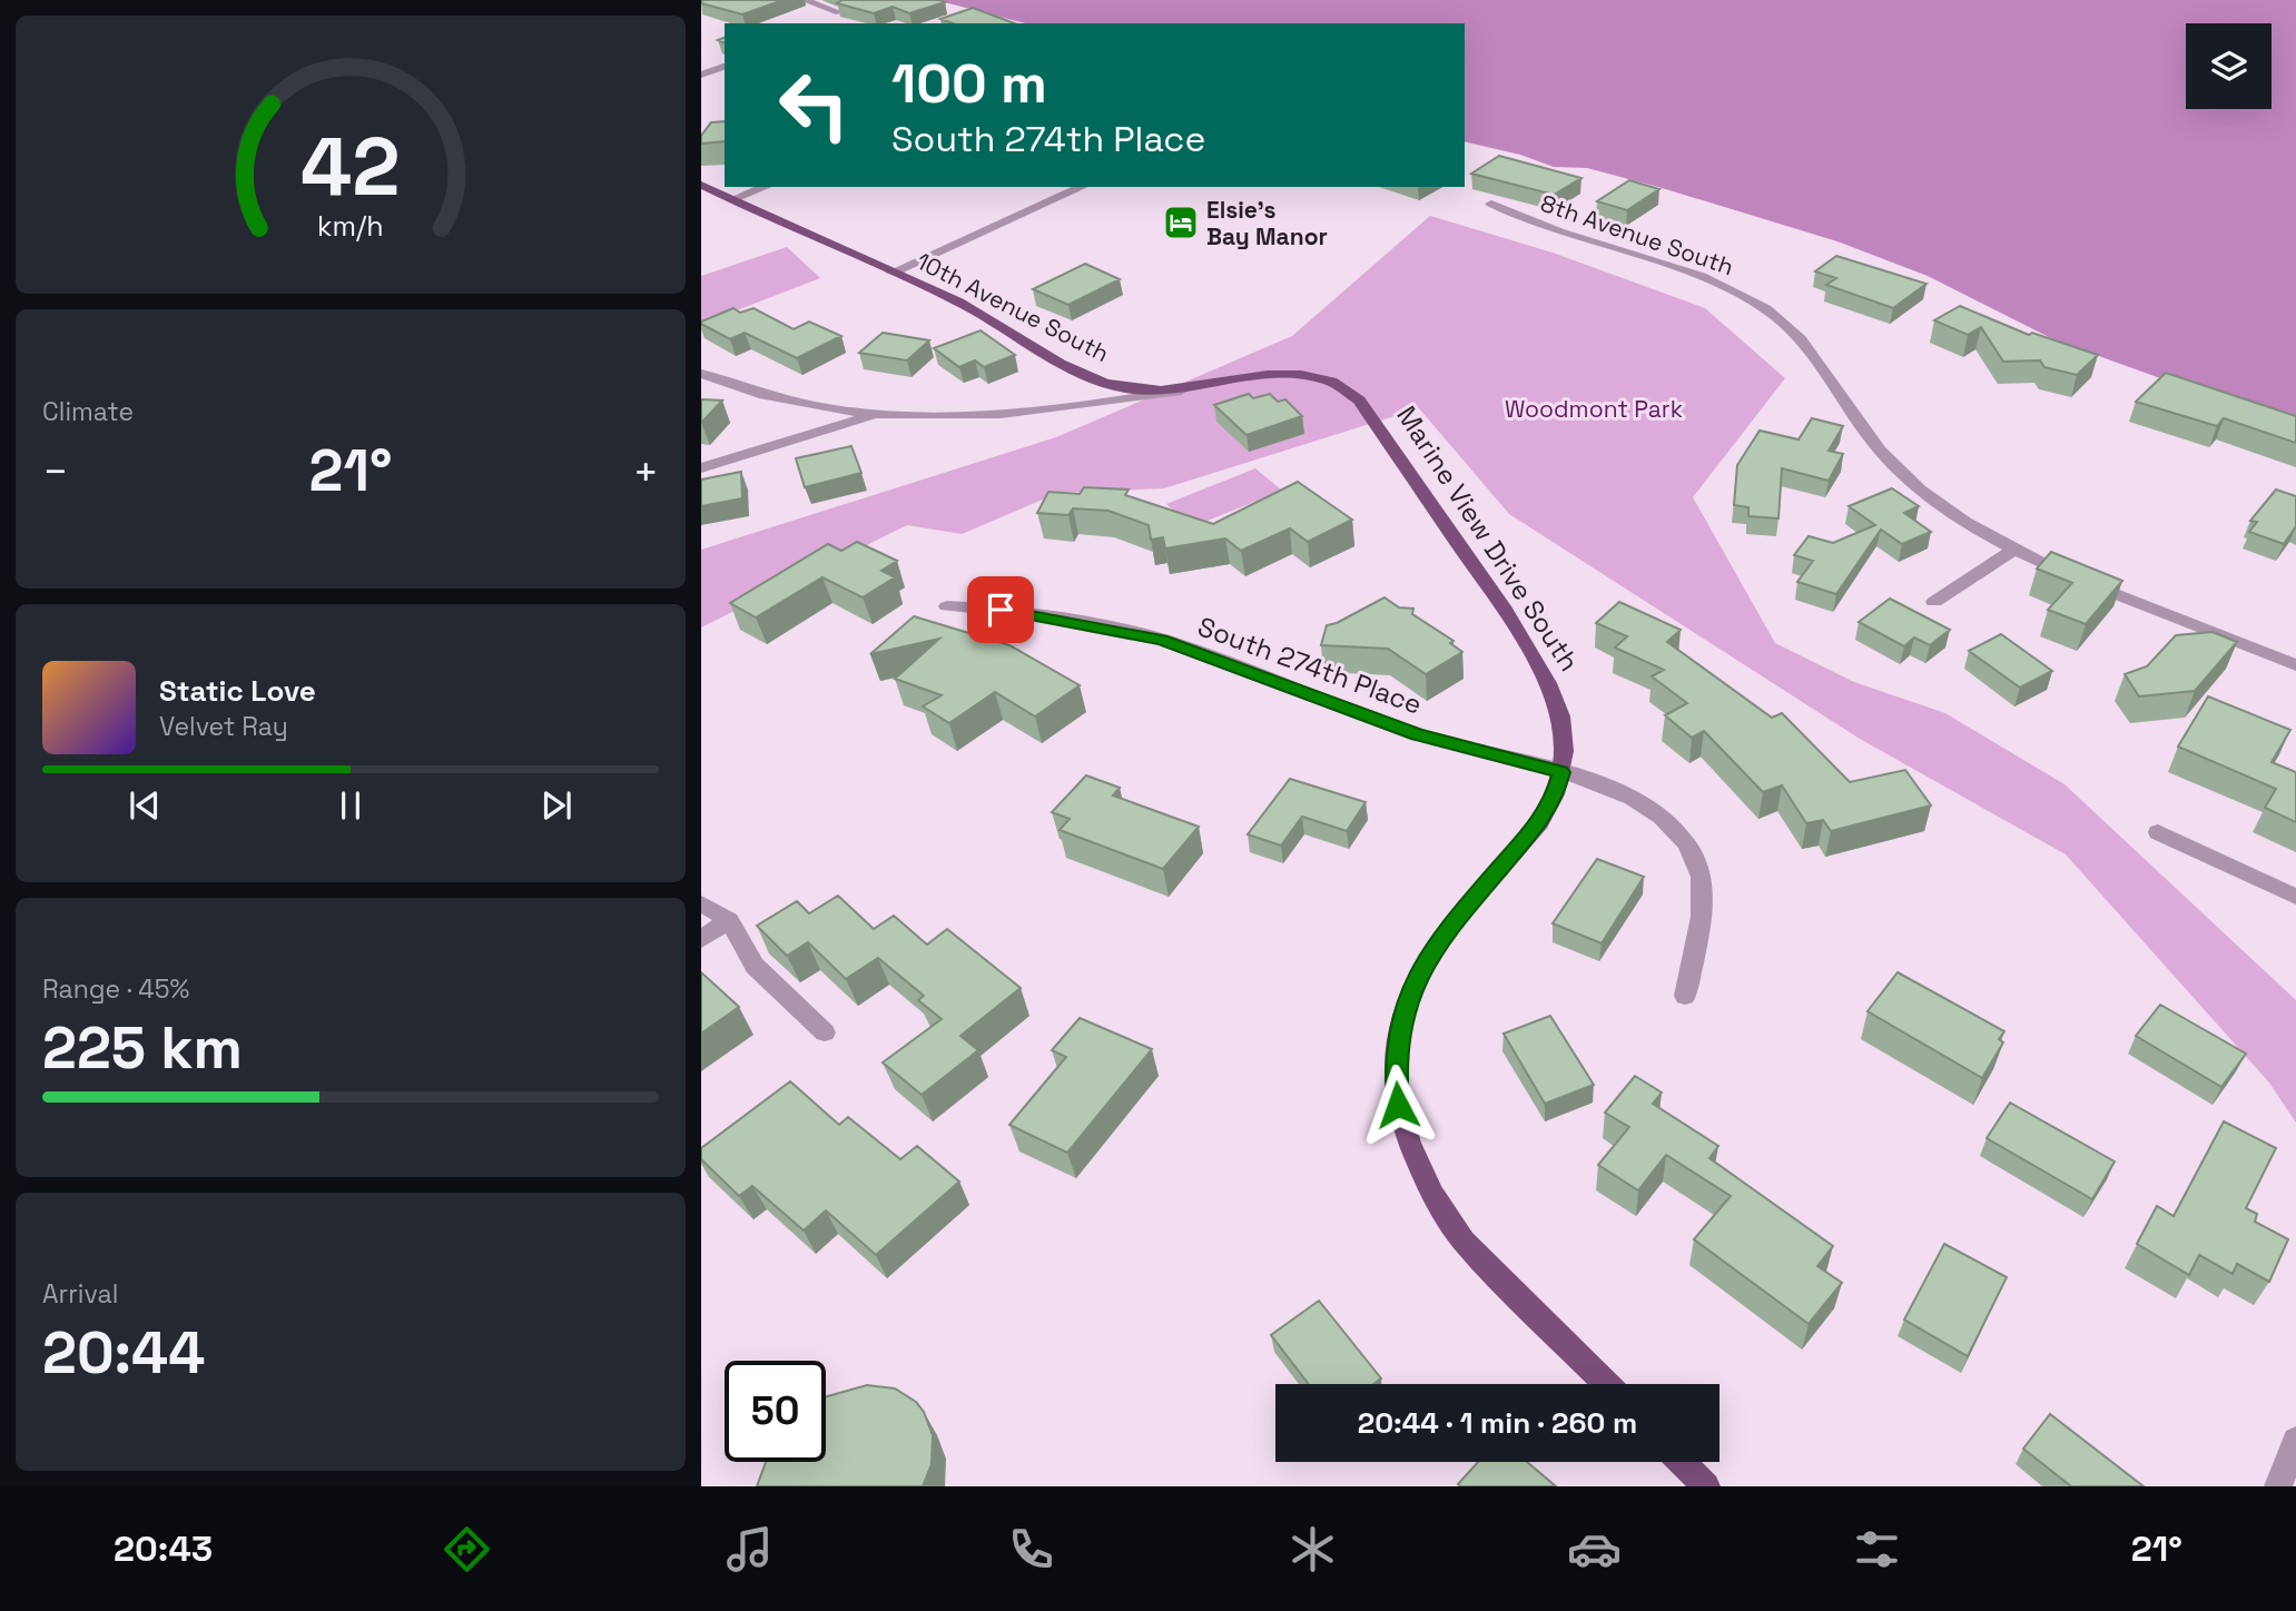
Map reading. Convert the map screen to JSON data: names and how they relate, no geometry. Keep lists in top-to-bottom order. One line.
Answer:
{"streets":{"main road":["10th Avenue South","Marine View Drive South"],"street":["8th Avenue South","South 274th Place"]},"crossings":[["10th Avenue South","Marine View Drive South"],["Marine View Drive South","South 274th Place"]],"parks":["Woodmont Park"],"places":{"hotel":["Elsie's Bay Manor"]},"page":{"turn":["100 m","South 274th Place"],"tile":["Climate",["Range · 45%","225 km"],["Arrival","20:44"]],"heat":["−","21°","+"],"song":["Static Love","Velvet Ray"],"limit":"50","trip":"20:44 · 1 min · 260 m","tabs":["20:43","21°"],"gauge":["42","km/h"]}}
